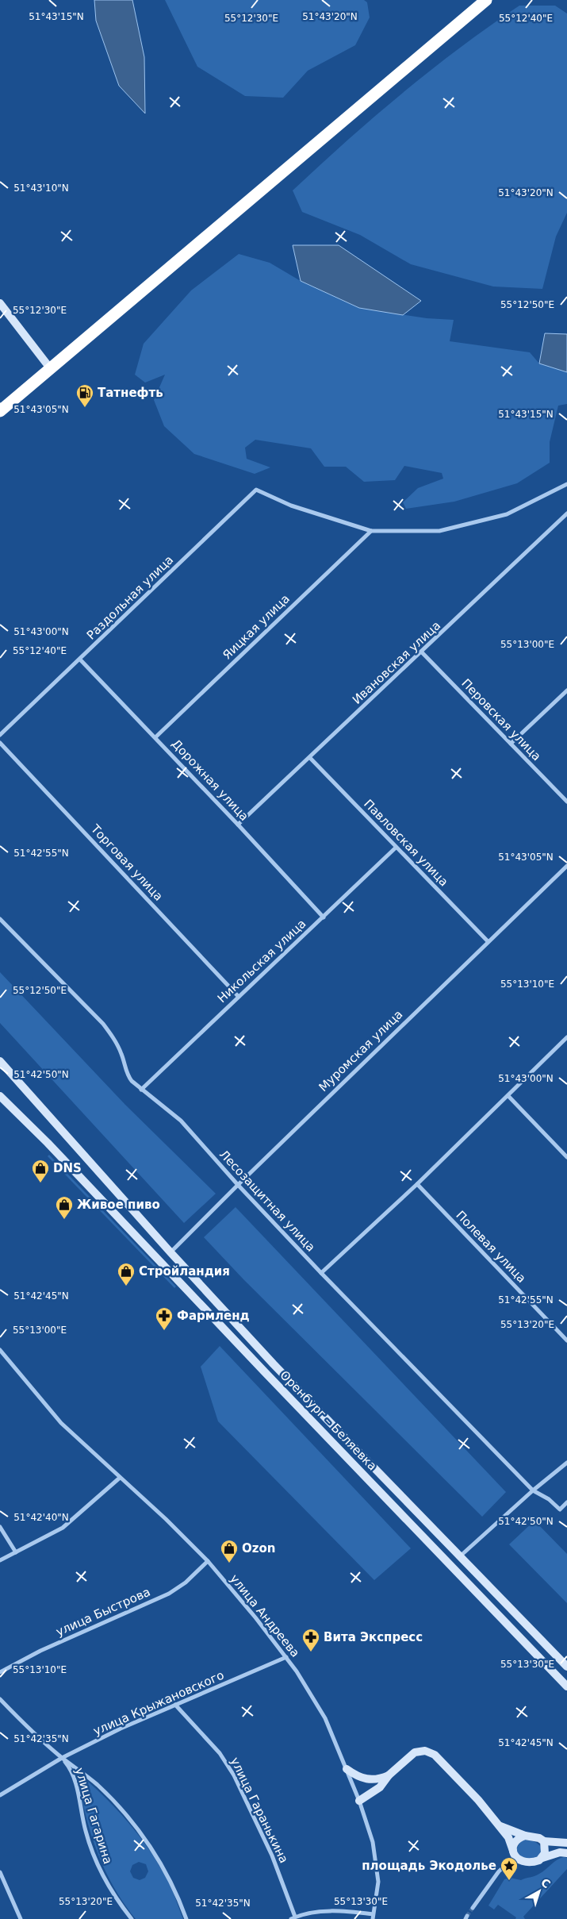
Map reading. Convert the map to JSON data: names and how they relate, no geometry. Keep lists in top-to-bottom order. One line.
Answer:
{"streets":{"main road":["Оренбург – Беляевка"],"street":["Раздольная улица","Яицкая улица","Ивановская улица","Перовская улица","Дорожная улица","Павловская улица","Торговая улица","Никольская улица","Муромская улица","Лесозащитная улица","Полевая улица","улица Быстрова","улица Андреева","улица Крыжановского","улица Гаранькина","улица Гагарина"]},"crossings":[["Раздольная улица","Яицкая улица"],["Раздольная улица","Дорожная улица"],["Яицкая улица","Дорожная улица"],["Ивановская улица","Перовская улица"],["Ивановская улица","Дорожная улица"],["Ивановская улица","Павловская улица"],["Дорожная улица","Никольская улица"],["Павловская улица","Никольская улица"],["Павловская улица","Муромская улица"],["Торговая улица","Никольская улица"],["Никольская улица","Лесозащитная улица"],["Муромская улица","Лесозащитная улица"],["Муромская улица","Оренбург – Беляевка"],["улица Быстрова","улица Андреева"],["улица Андреева","улица Крыжановского"],["улица Крыжановского","улица Гаранькина"],["улица Крыжановского","улица Гагарина"]],"places":{"fuel station":["Татнефть"],"shop":["DNS","Живое пиво","Стройландия","Ozon"],"pharmacy":["Фармленд","Вита Экспресс"],"place":["площадь Экодолье"]},"north":"top right","coordinates":["51°43'15\"N","51°43'20\"N","55°12'30\"E","55°12'40\"E","51°43'10\"N","55°12'50\"E","51°43'05\"N","51°43'00\"N","55°13'00\"E","51°42'55\"N","55°13'10\"E","51°42'50\"N","51°42'45\"N","55°13'20\"E","51°42'40\"N","55°13'30\"E","51°42'35\"N"]}
